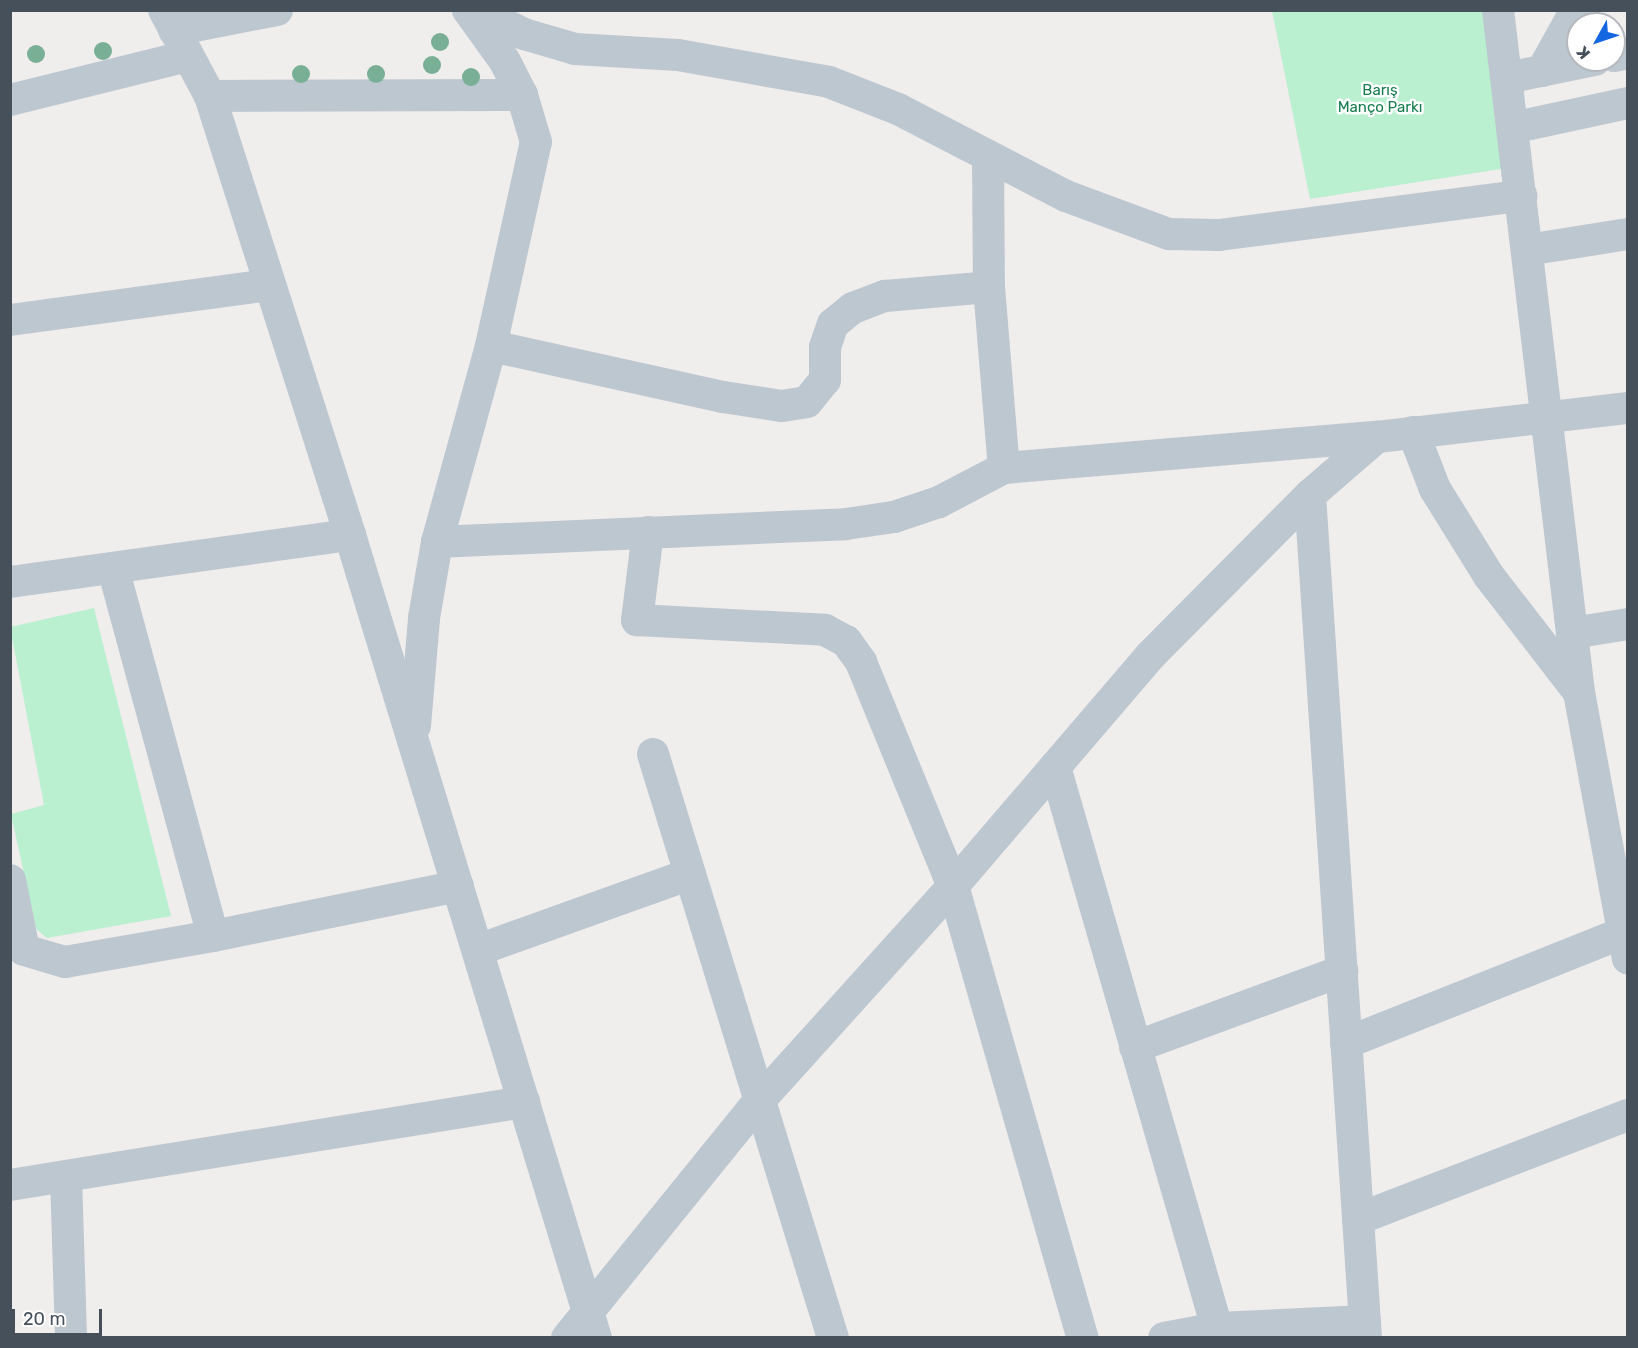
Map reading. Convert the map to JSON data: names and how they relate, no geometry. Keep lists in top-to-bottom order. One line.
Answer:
{"parks":["Barış Manço Parkı"],"scale_bar":"20 m","north":"bottom left"}
